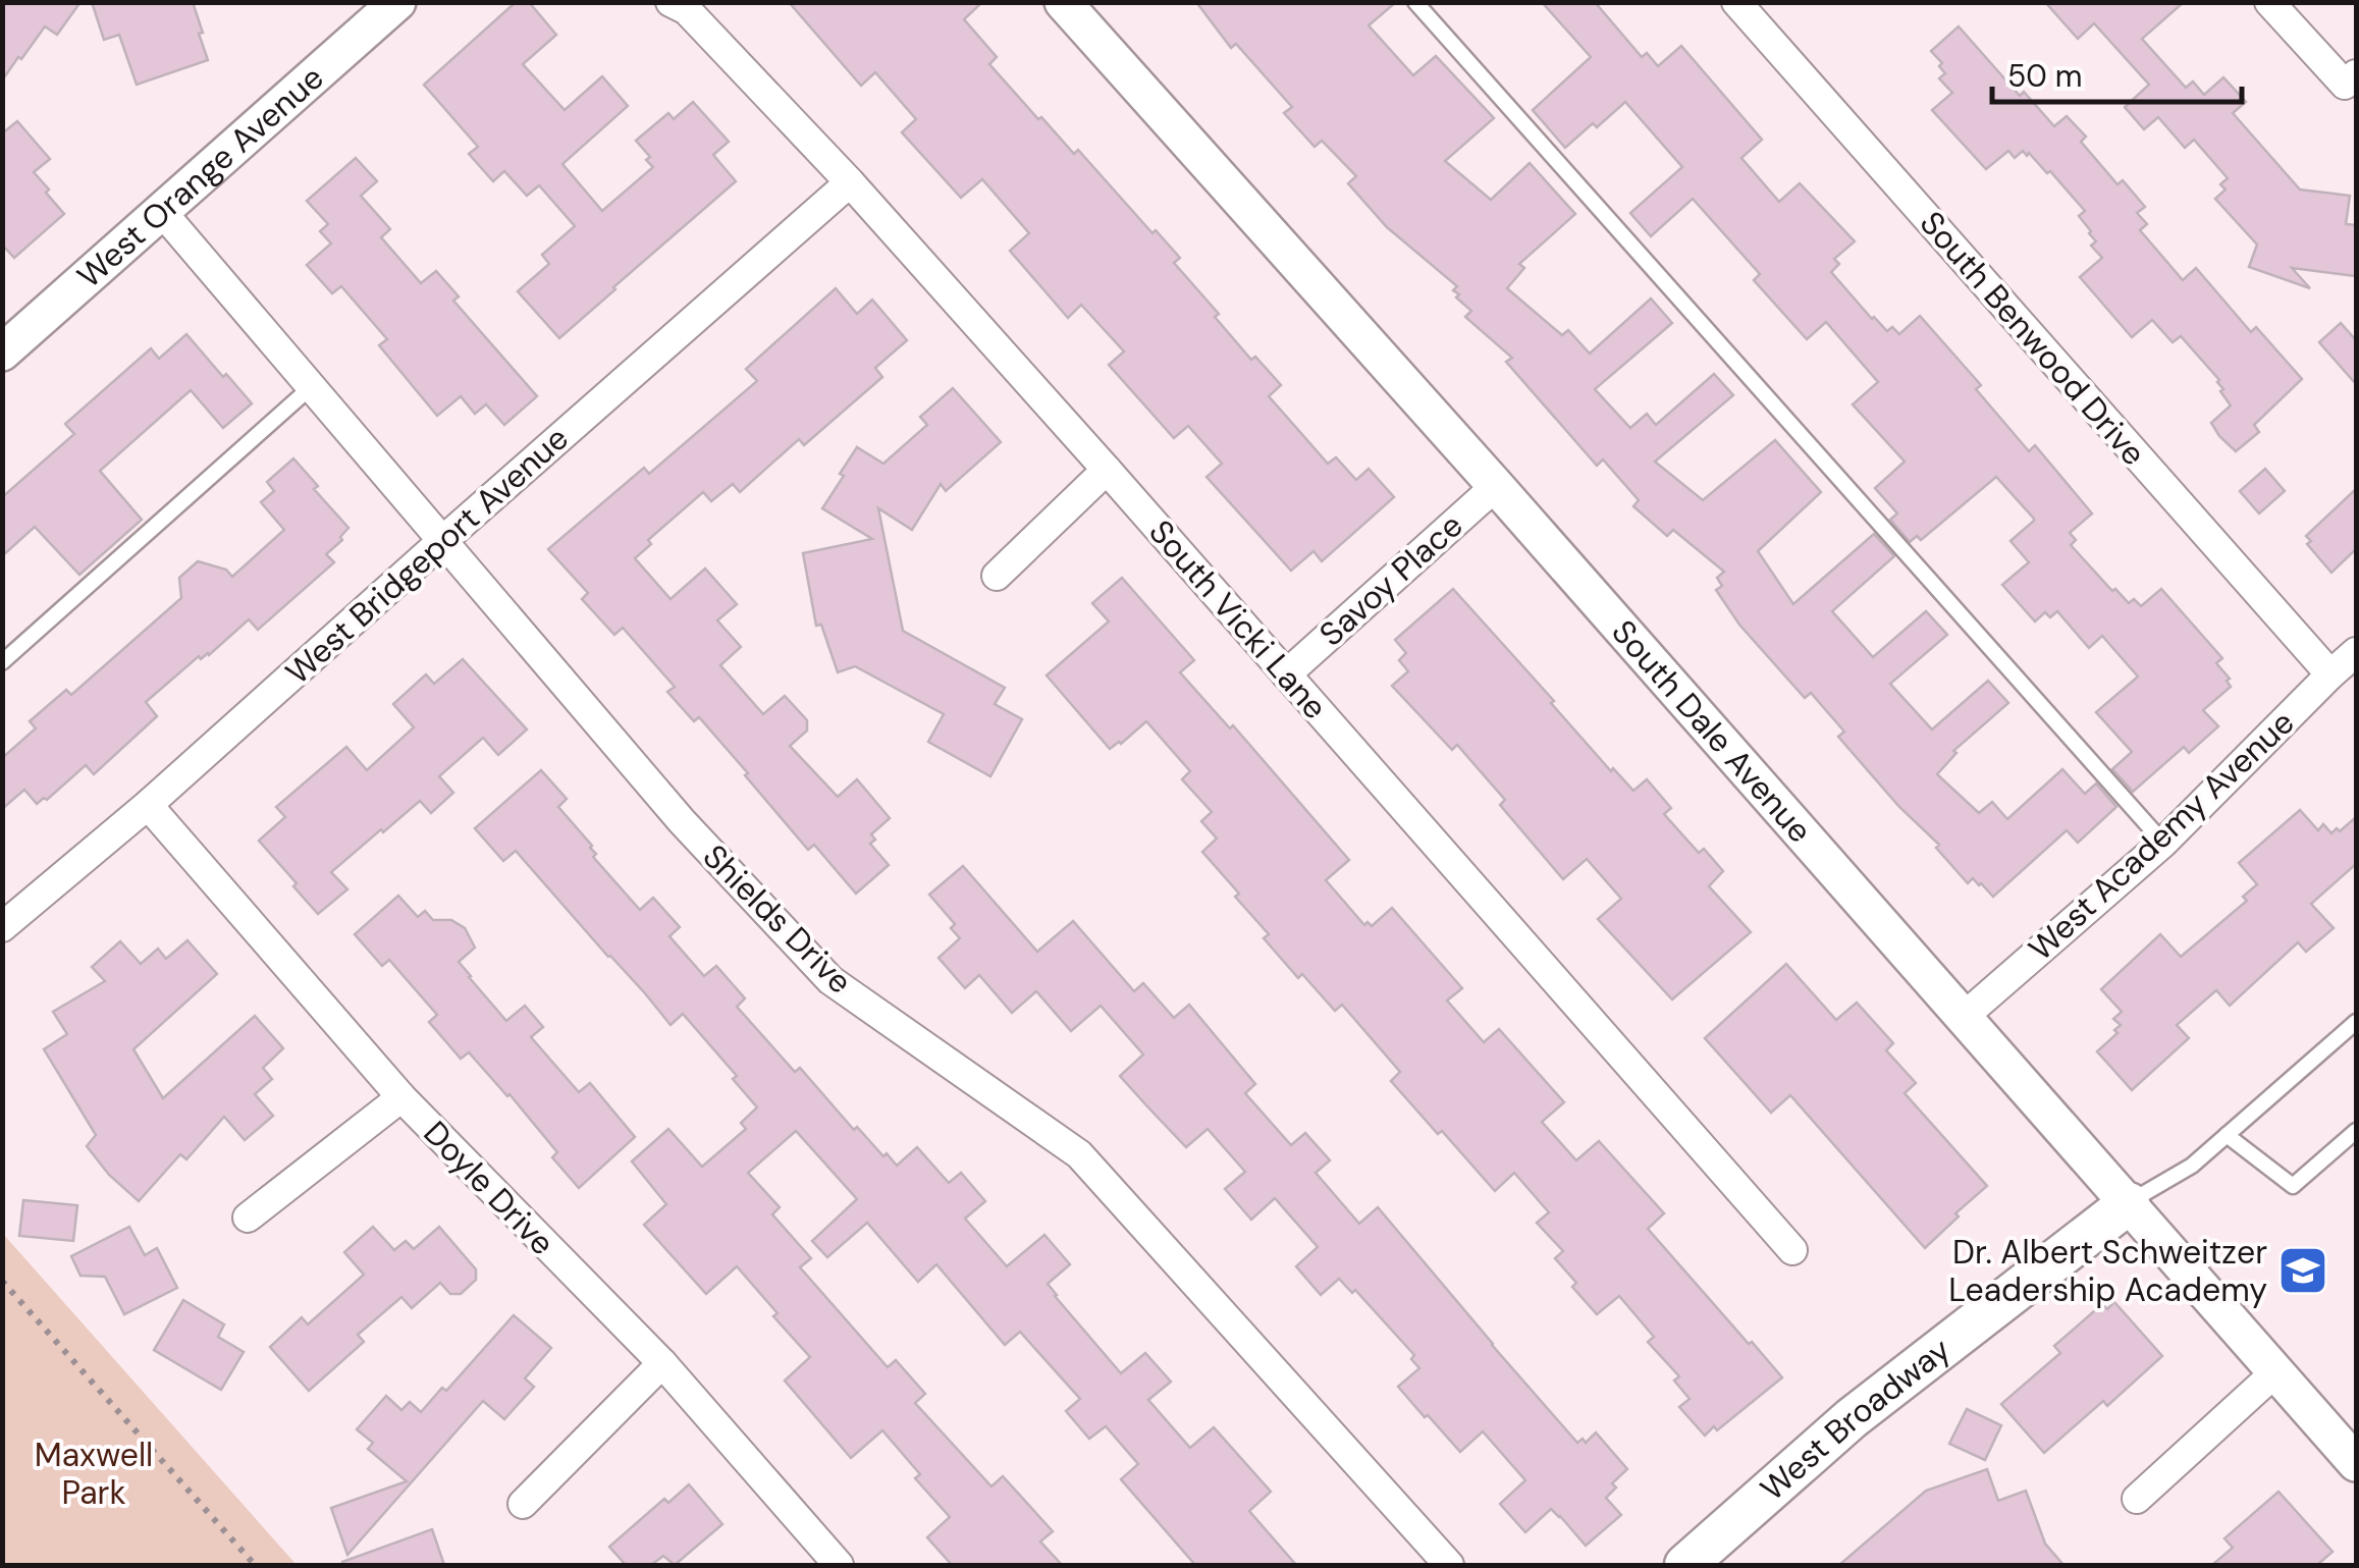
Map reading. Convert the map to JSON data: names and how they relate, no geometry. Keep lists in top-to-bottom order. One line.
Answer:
{"streets":{"main road":["West Broadway"],"street":["West Orange Avenue","South Benwood Drive","West Bridgeport Avenue","Savoy Place","South Vicki Lane","South Dale Avenue","West Academy Avenue","Shields Drive","Doyle Drive"]},"crossings":[["West Orange Avenue","Shields Drive"],["South Benwood Drive","West Academy Avenue"],["West Bridgeport Avenue","South Vicki Lane"],["West Bridgeport Avenue","Shields Drive"],["West Bridgeport Avenue","Doyle Drive"],["Savoy Place","South Vicki Lane"],["Savoy Place","South Dale Avenue"],["South Dale Avenue","West Academy Avenue"],["South Dale Avenue","West Broadway"]],"parks":["Maxwell Park"],"places":{"school or university":["Dr. Albert Schweitzer Leadership Academy"]},"scale_bar":"50 m"}
